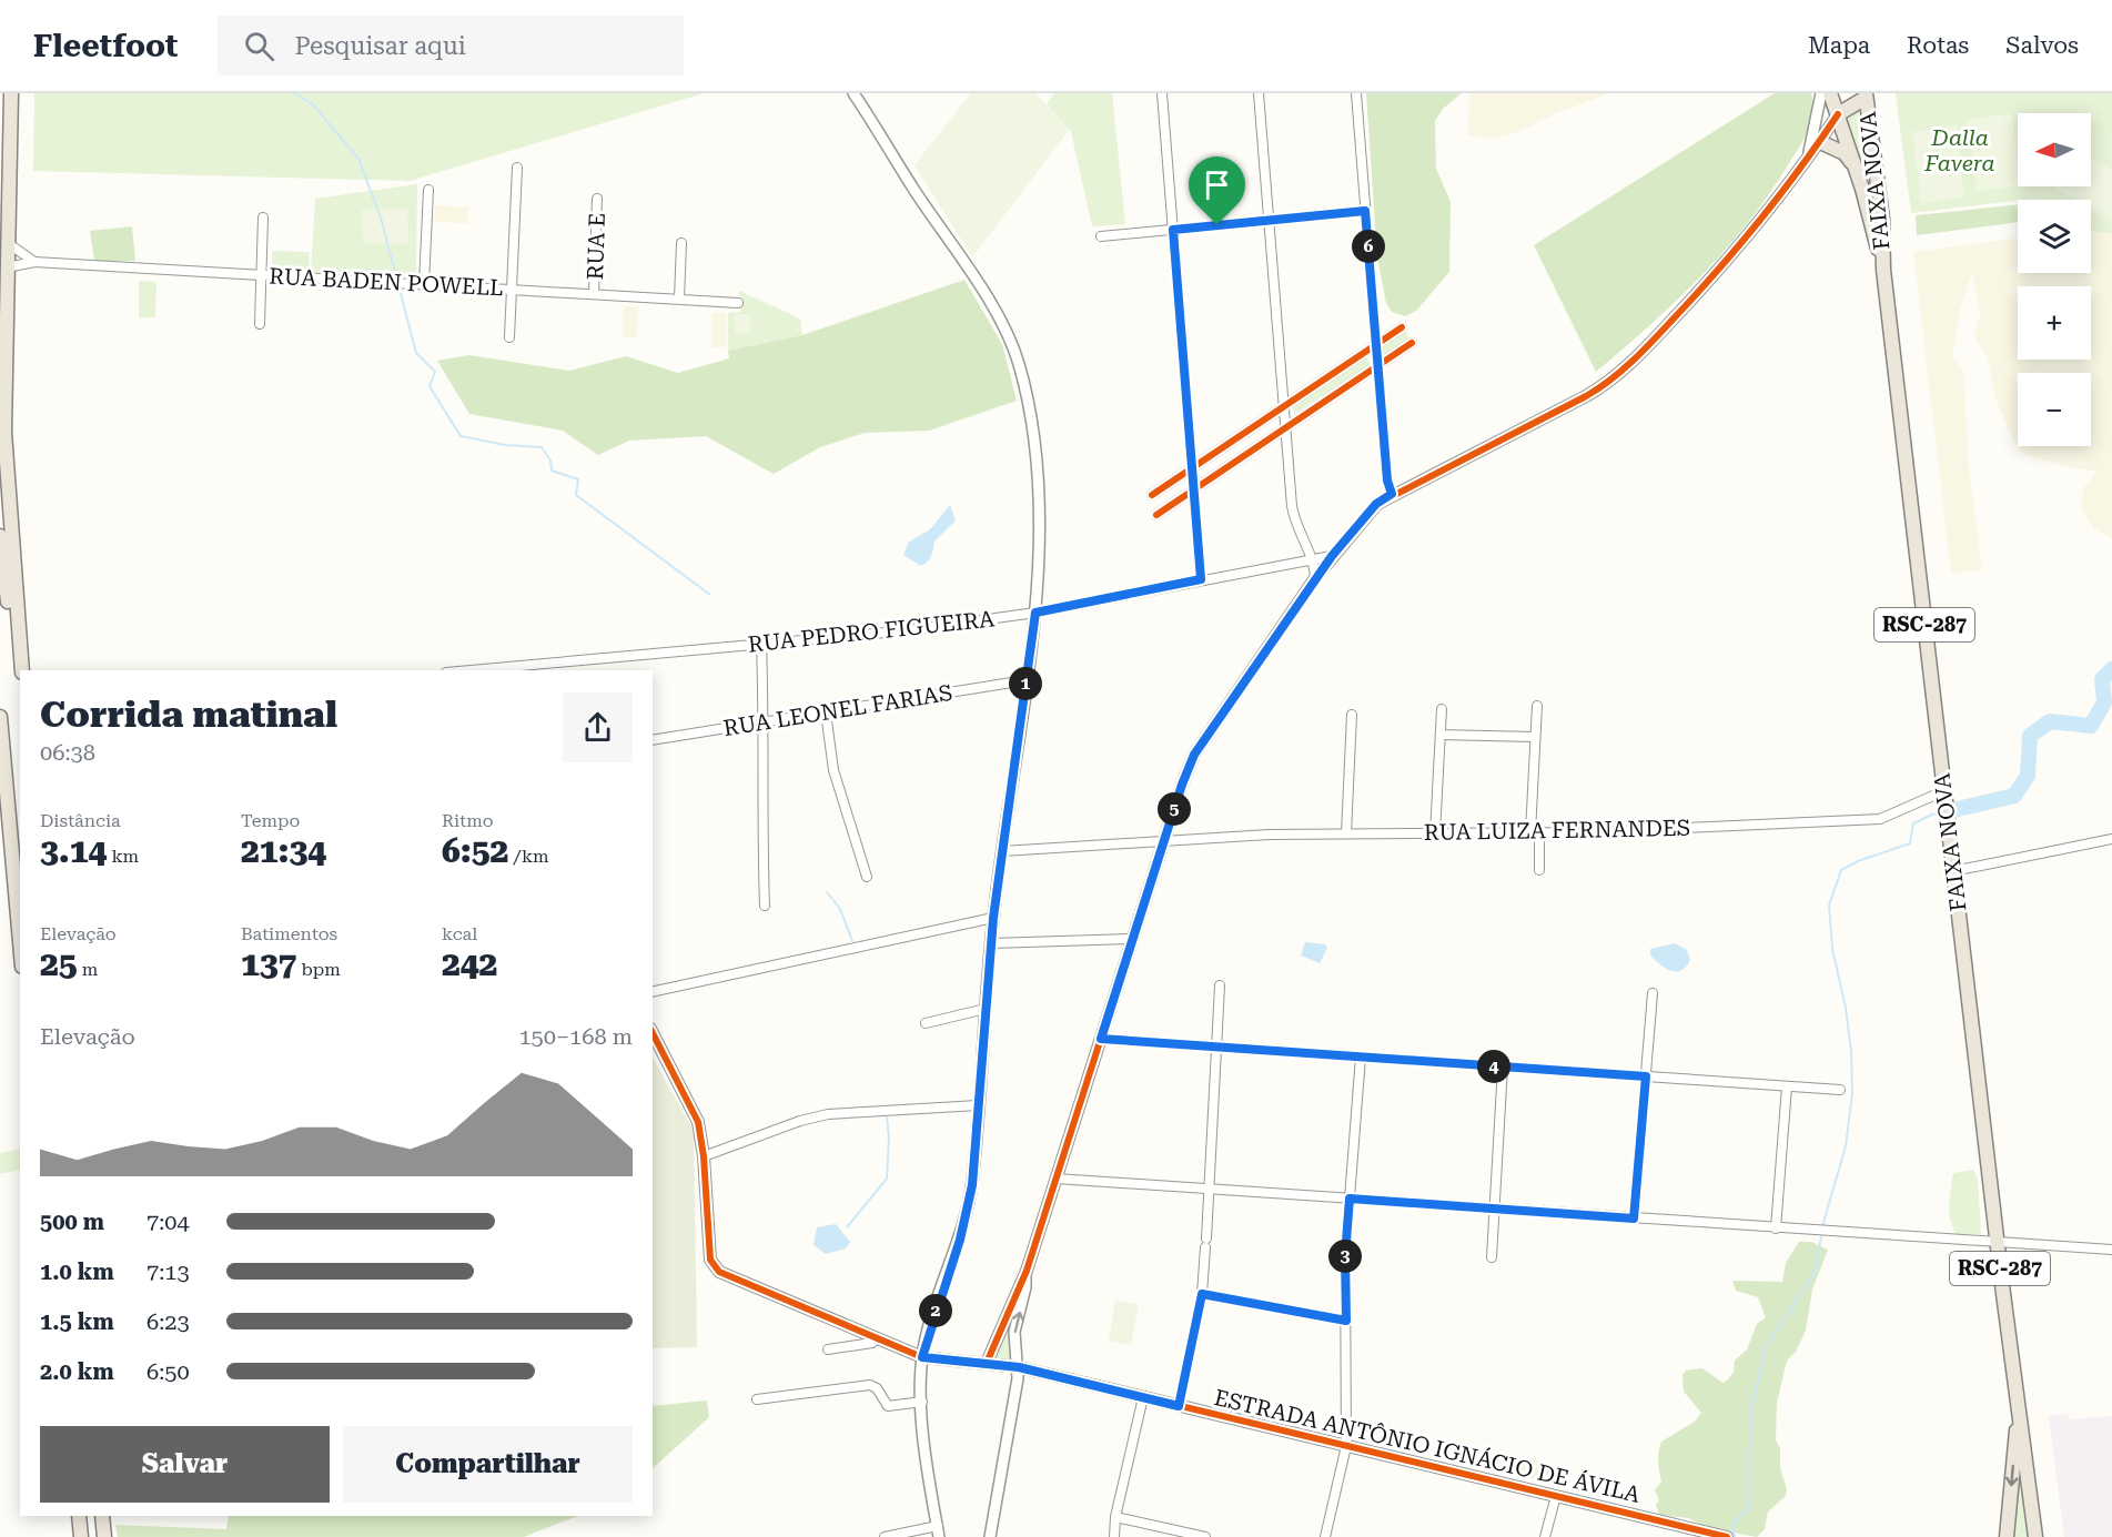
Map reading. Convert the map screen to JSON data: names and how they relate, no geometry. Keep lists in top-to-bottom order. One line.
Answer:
{"streets":{"highway":["FAIXA NOVA","RSC-287"],"street":["RUA E","RUA BADEN POWELL","RUA PEDRO FIGUEIRA","RUA LEONEL FARIAS","RUA LUIZA FERNANDES","ESTRADA ANTÔNIO IGNÁCIO DE ÁVILA"]},"crossings":[["FAIXA NOVA","RSC-287"],["FAIXA NOVA","RUA LUIZA FERNANDES"],["RUA E","RUA BADEN POWELL"]],"parks":["Dalla Favera"],"north":"left","page":{"header":"Fleetfoot","search":"Pesquisar aqui","nav":["Mapa","Rotas","Salvos"],"map_buttons":["+","−"],"pins":["6","1","5","4","3","2"],"heading":["Corrida matinal","06:38"],"stats":[["Distância","3.14 km"],["Tempo","21:34"],["Ritmo","6:52 /km"],["Elevação","25 m"],["Batimentos","137 bpm"],["kcal","242"]],"chart":["Elevação","150–168 m"],"list":[{"name":"500 m","note":"7:04"},{"name":"1.0 km","note":"7:13"},{"name":"1.5 km","note":"6:23"},{"name":"2.0 km","note":"6:50"}],"buttons":["Salvar","Compartilhar"]}}
